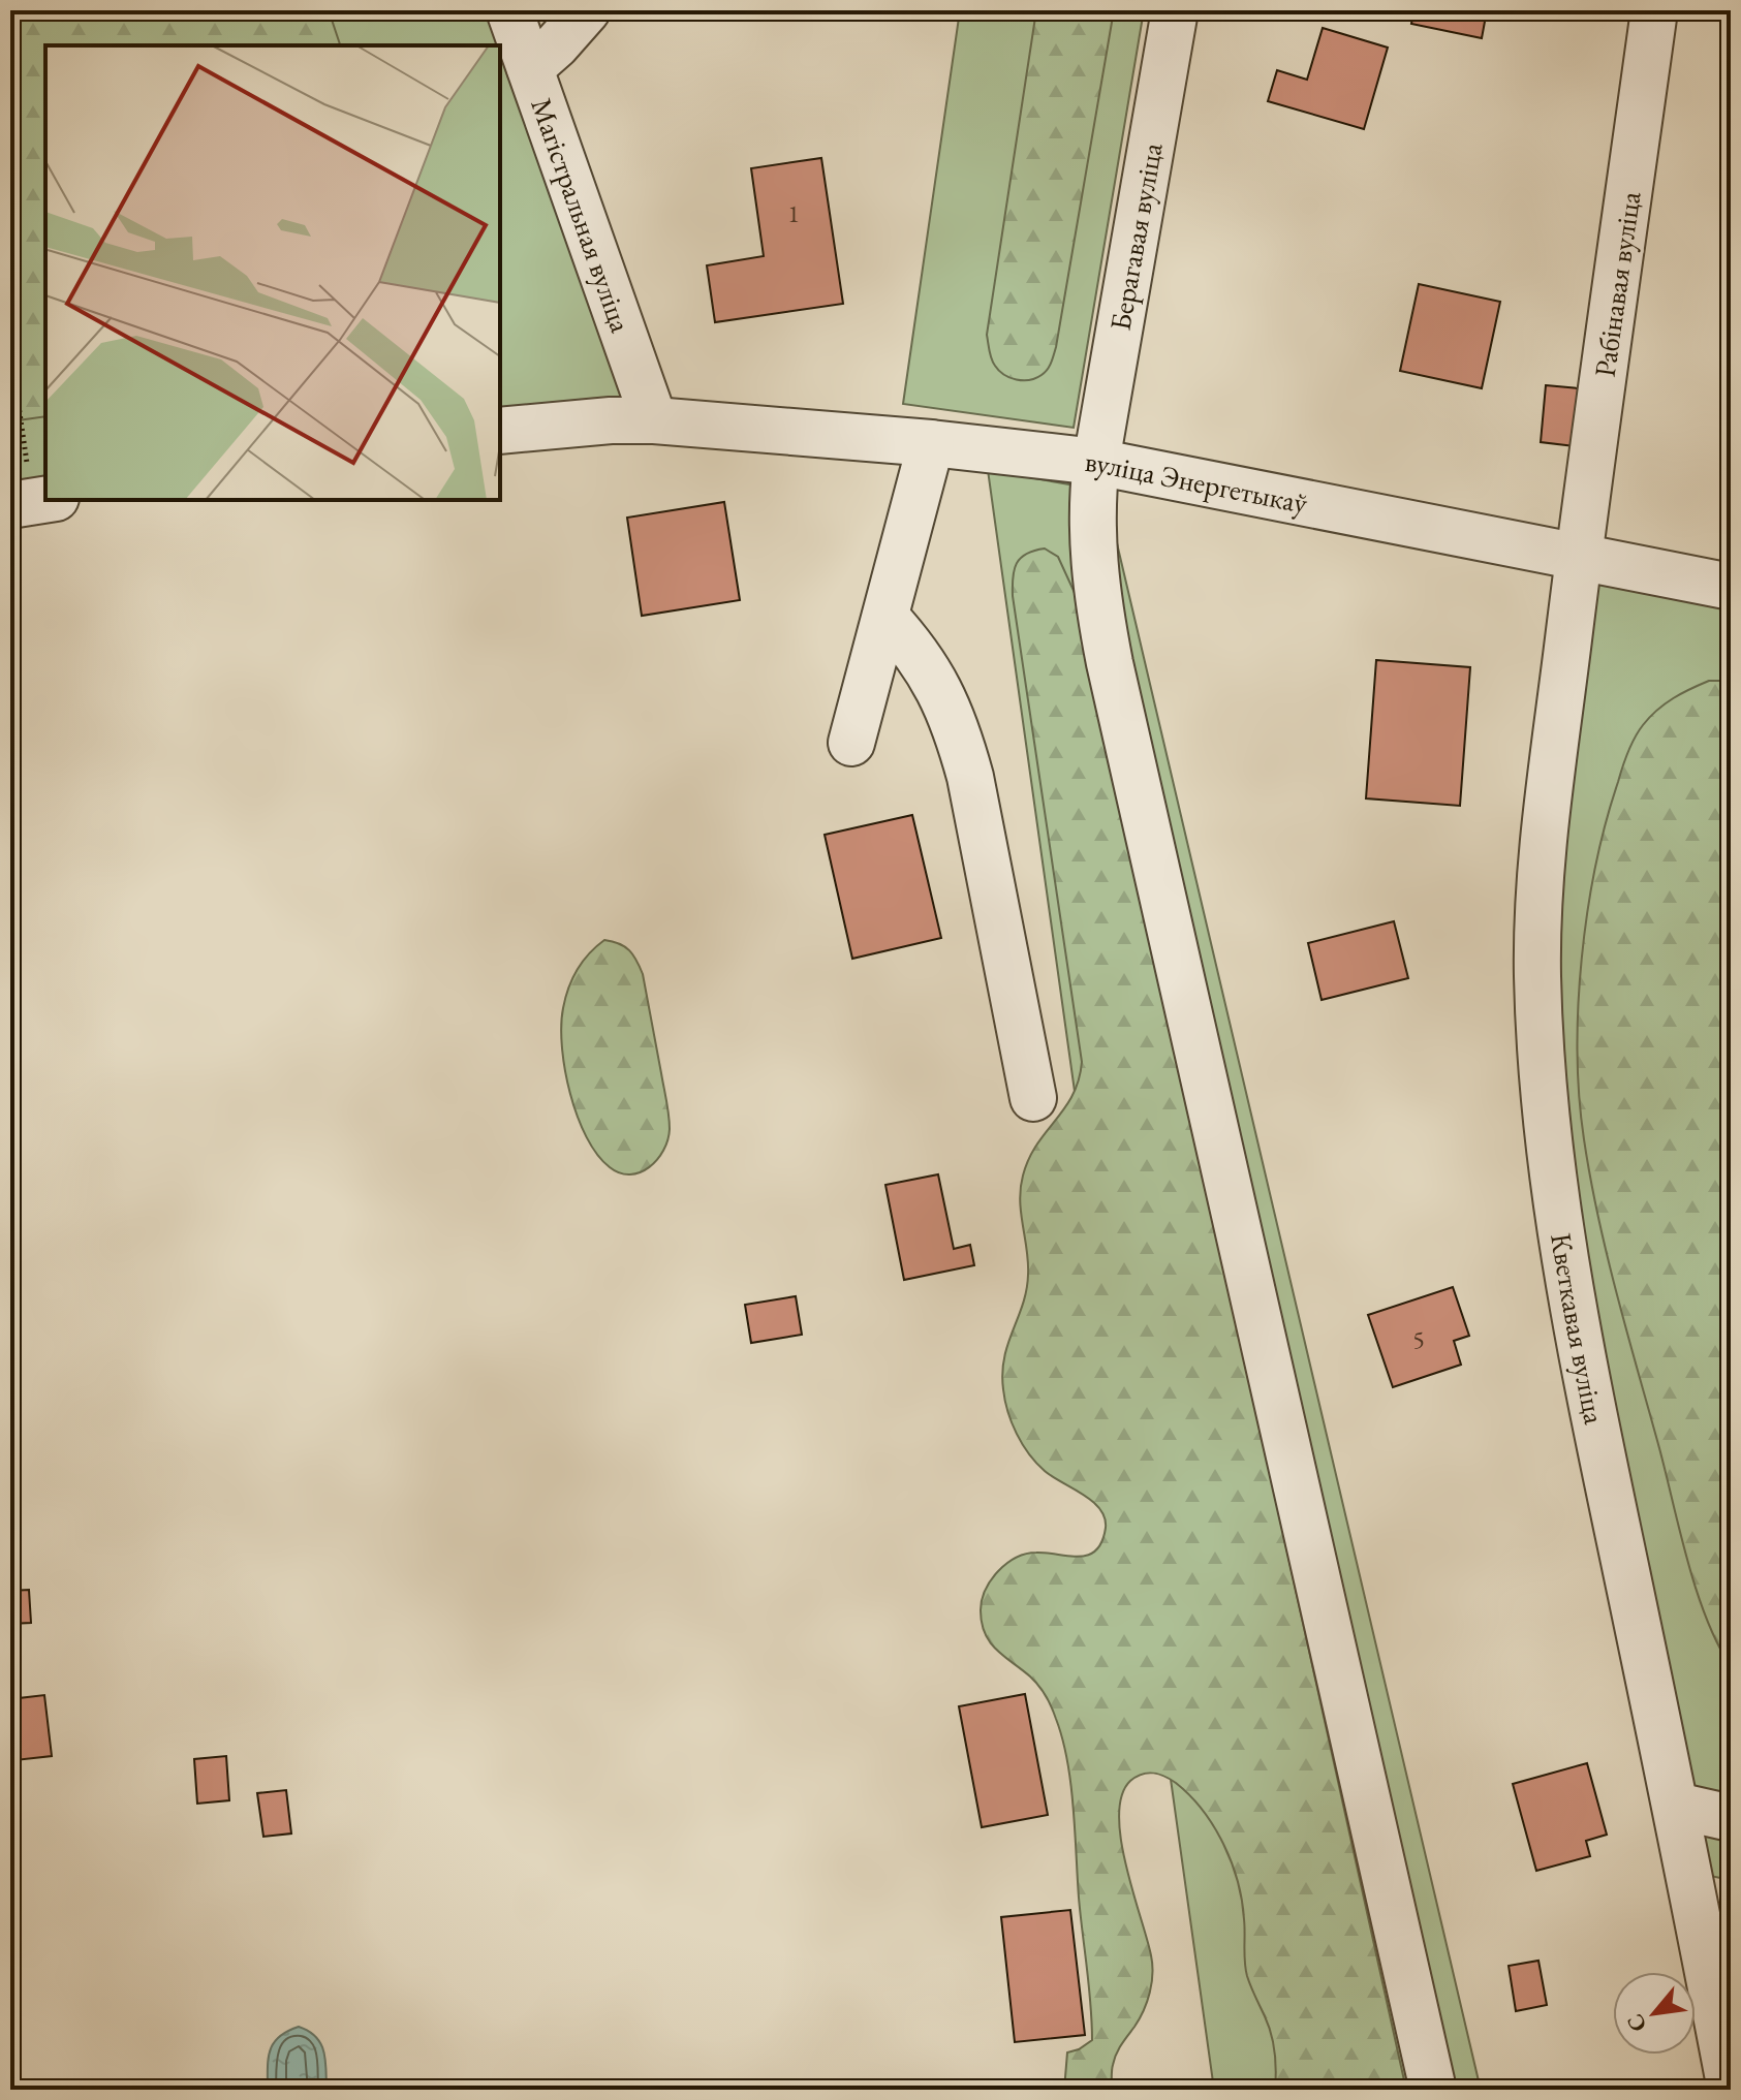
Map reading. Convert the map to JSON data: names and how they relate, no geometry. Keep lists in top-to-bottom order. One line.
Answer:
{"streets":{"street":["Магістральная вуліца","Берагавая вуліца","Рабінавая вуліца","вуліца Энергетыкаў","Кветкавая вуліца"]},"crossings":[["Магістральная вуліца","вуліца Энергетыкаў"],["Берагавая вуліца","вуліца Энергетыкаў"],["Рабінавая вуліца","вуліца Энергетыкаў"],["Рабінавая вуліца","Кветкавая вуліца"],["вуліца Энергетыкаў","Кветкавая вуліца"]],"house_numbers":["1","5"],"north":"bottom left"}
